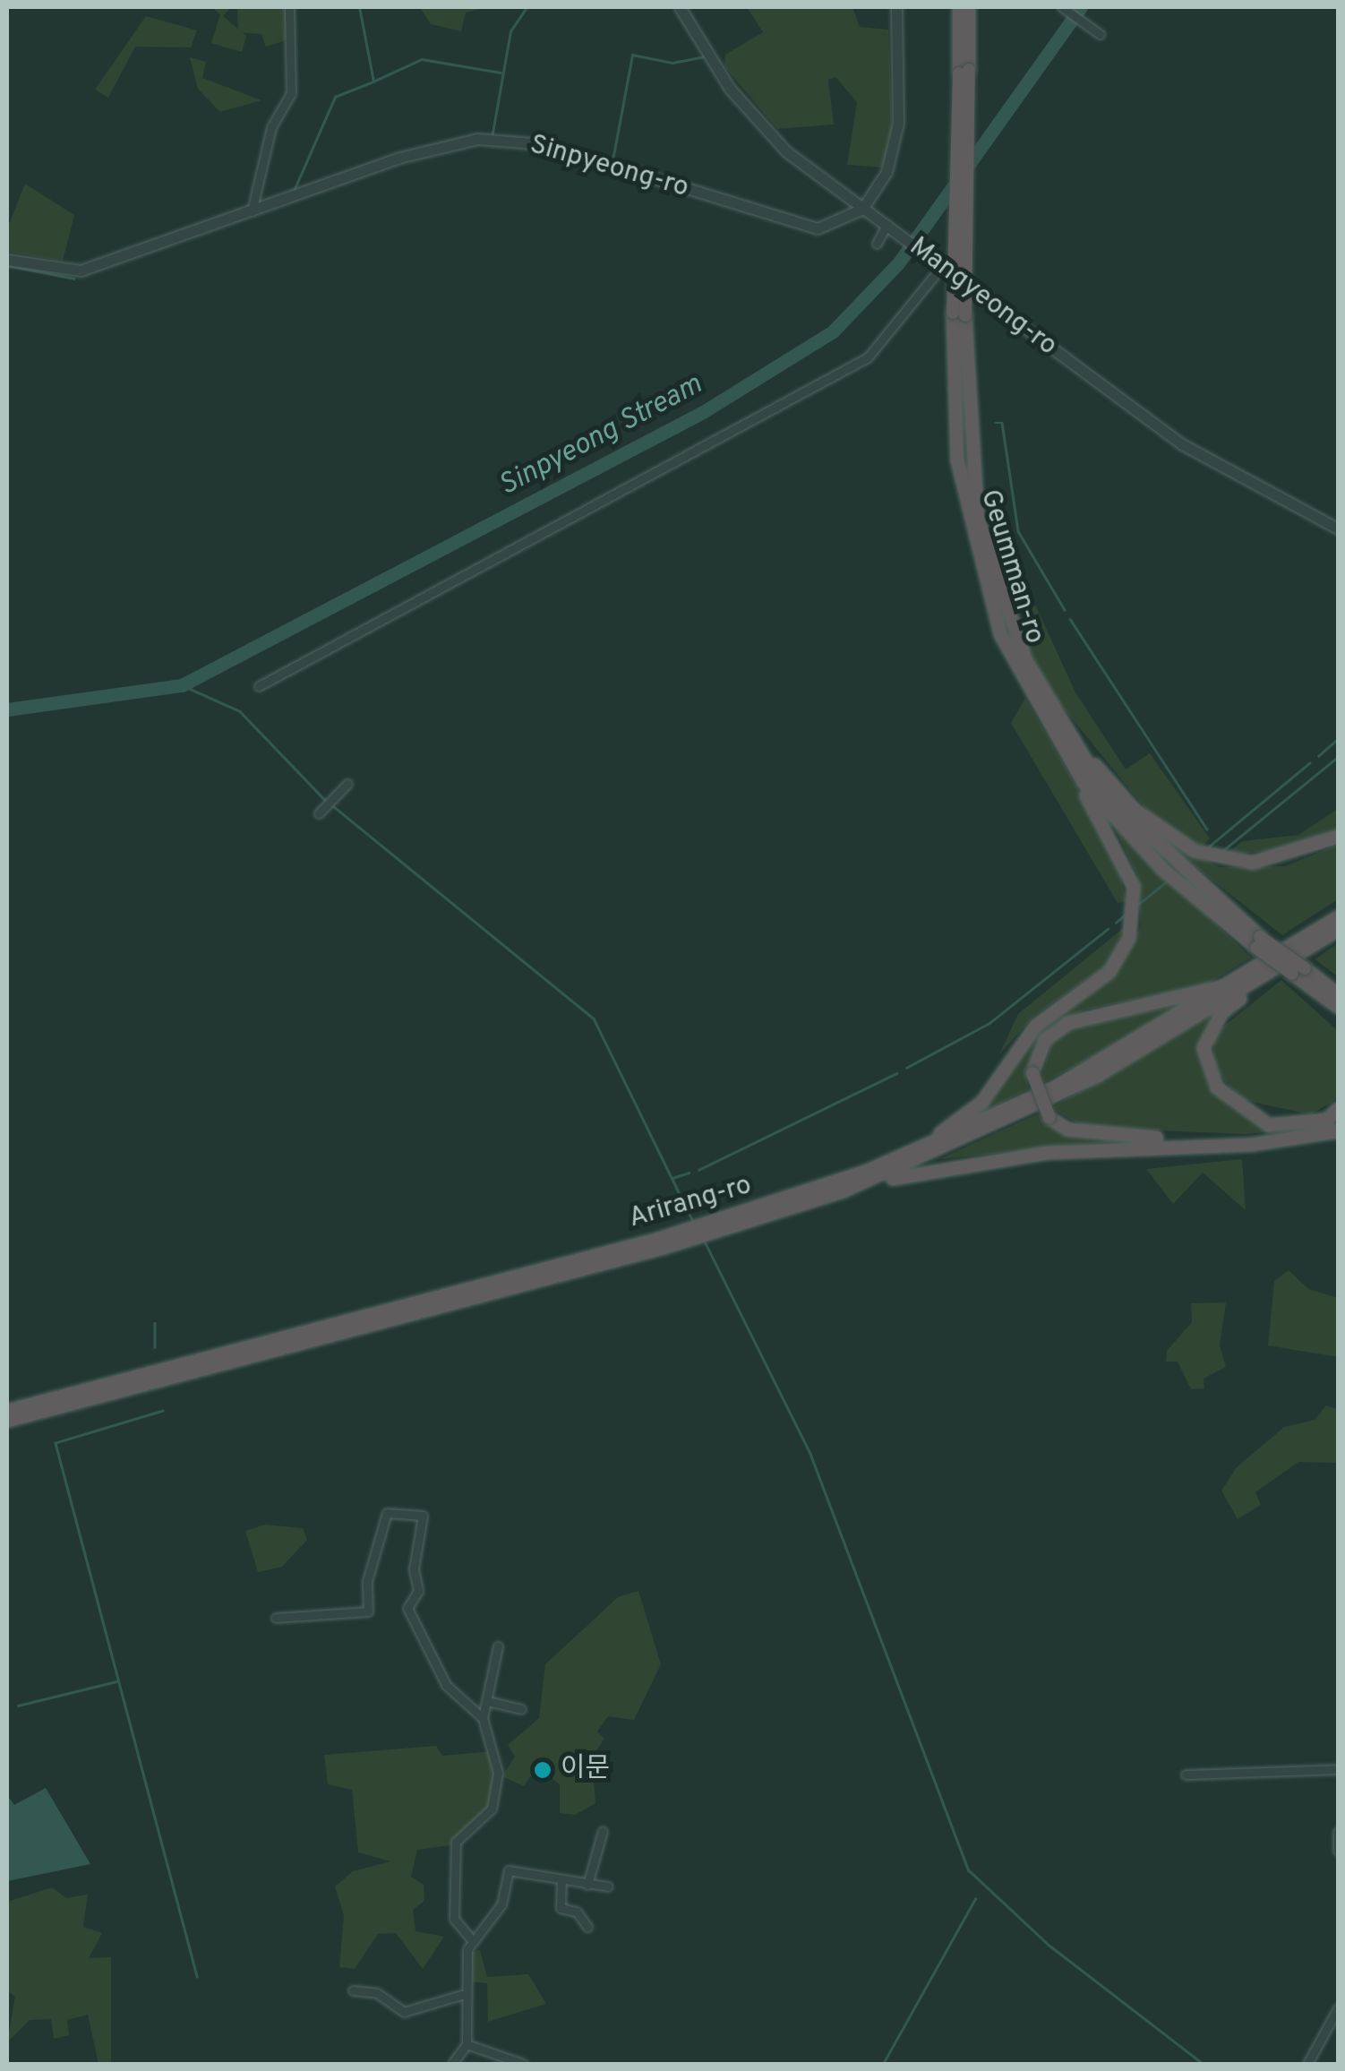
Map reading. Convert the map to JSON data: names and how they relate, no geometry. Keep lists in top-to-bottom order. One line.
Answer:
{"streets":{"highway":["Geumman-ro","Arirang-ro"],"street":["Sinpyeong-ro","Mangyeong-ro"]},"crossings":[["Sinpyeong-ro","Mangyeong-ro"]],"water":["Sinpyeong Stream"],"places":["이문"]}
